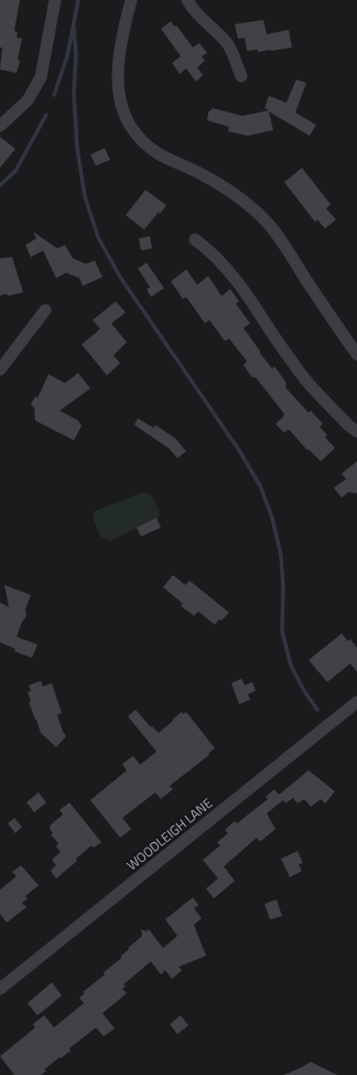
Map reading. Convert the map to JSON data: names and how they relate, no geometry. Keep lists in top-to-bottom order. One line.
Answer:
{"streets":{"street":["WOODLEIGH LANE"]}}
